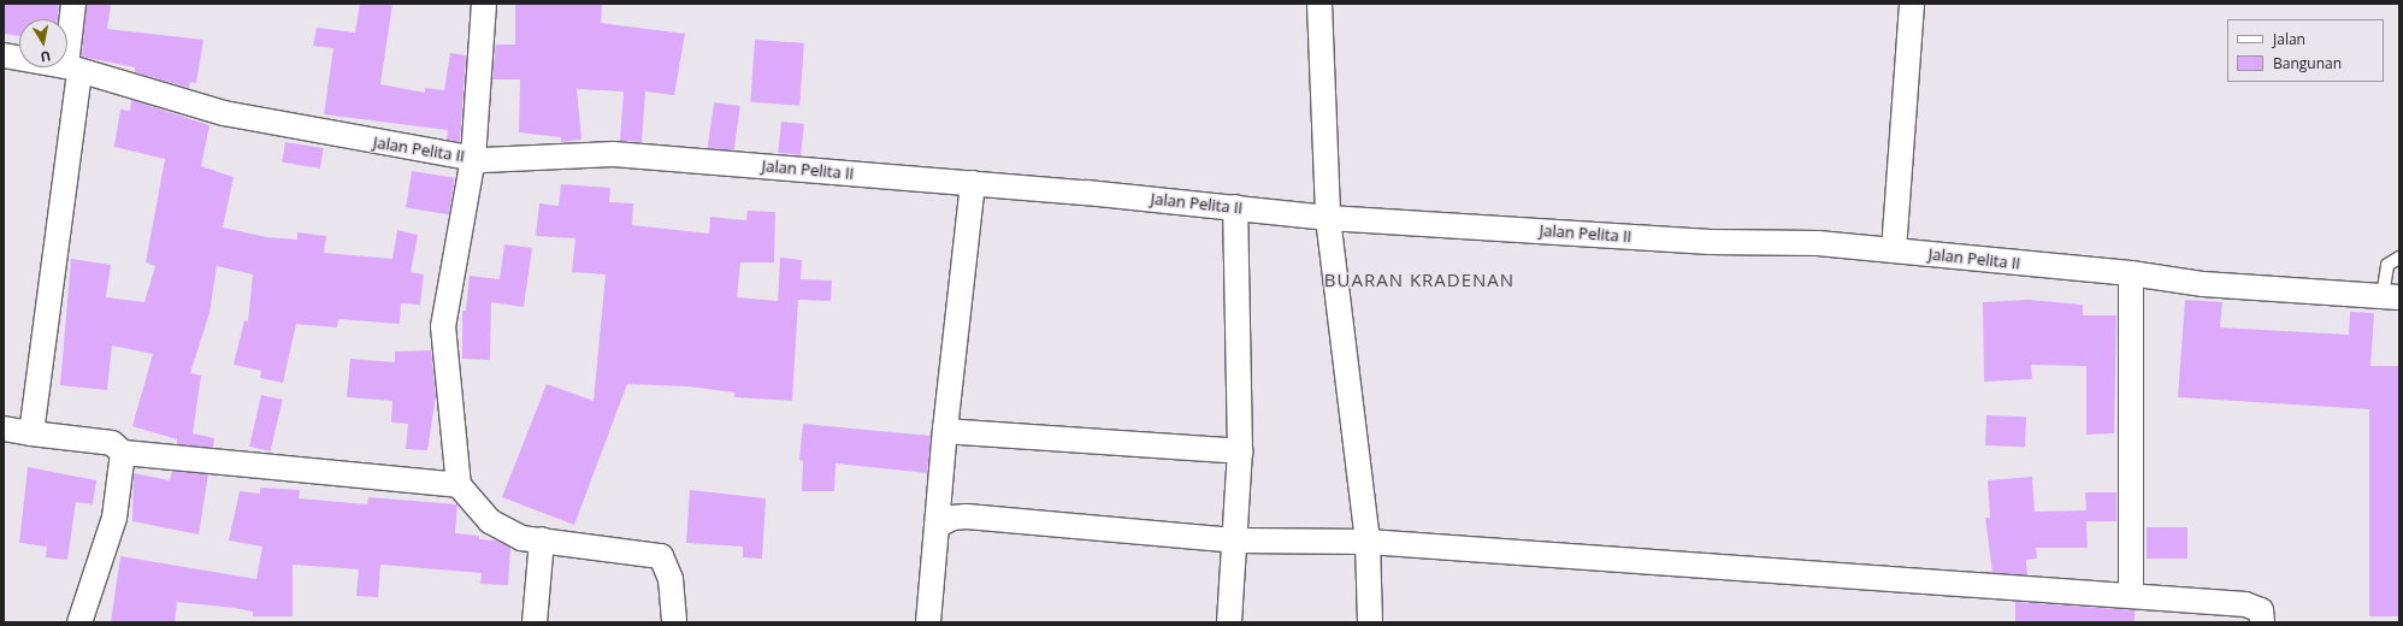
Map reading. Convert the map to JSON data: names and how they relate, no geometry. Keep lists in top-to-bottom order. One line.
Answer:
{"streets":{"street":["Jalan Pelita II"]},"districts":["BUARAN KRADENAN"],"legend":["Jalan","Bangunan"],"north":"bottom"}
